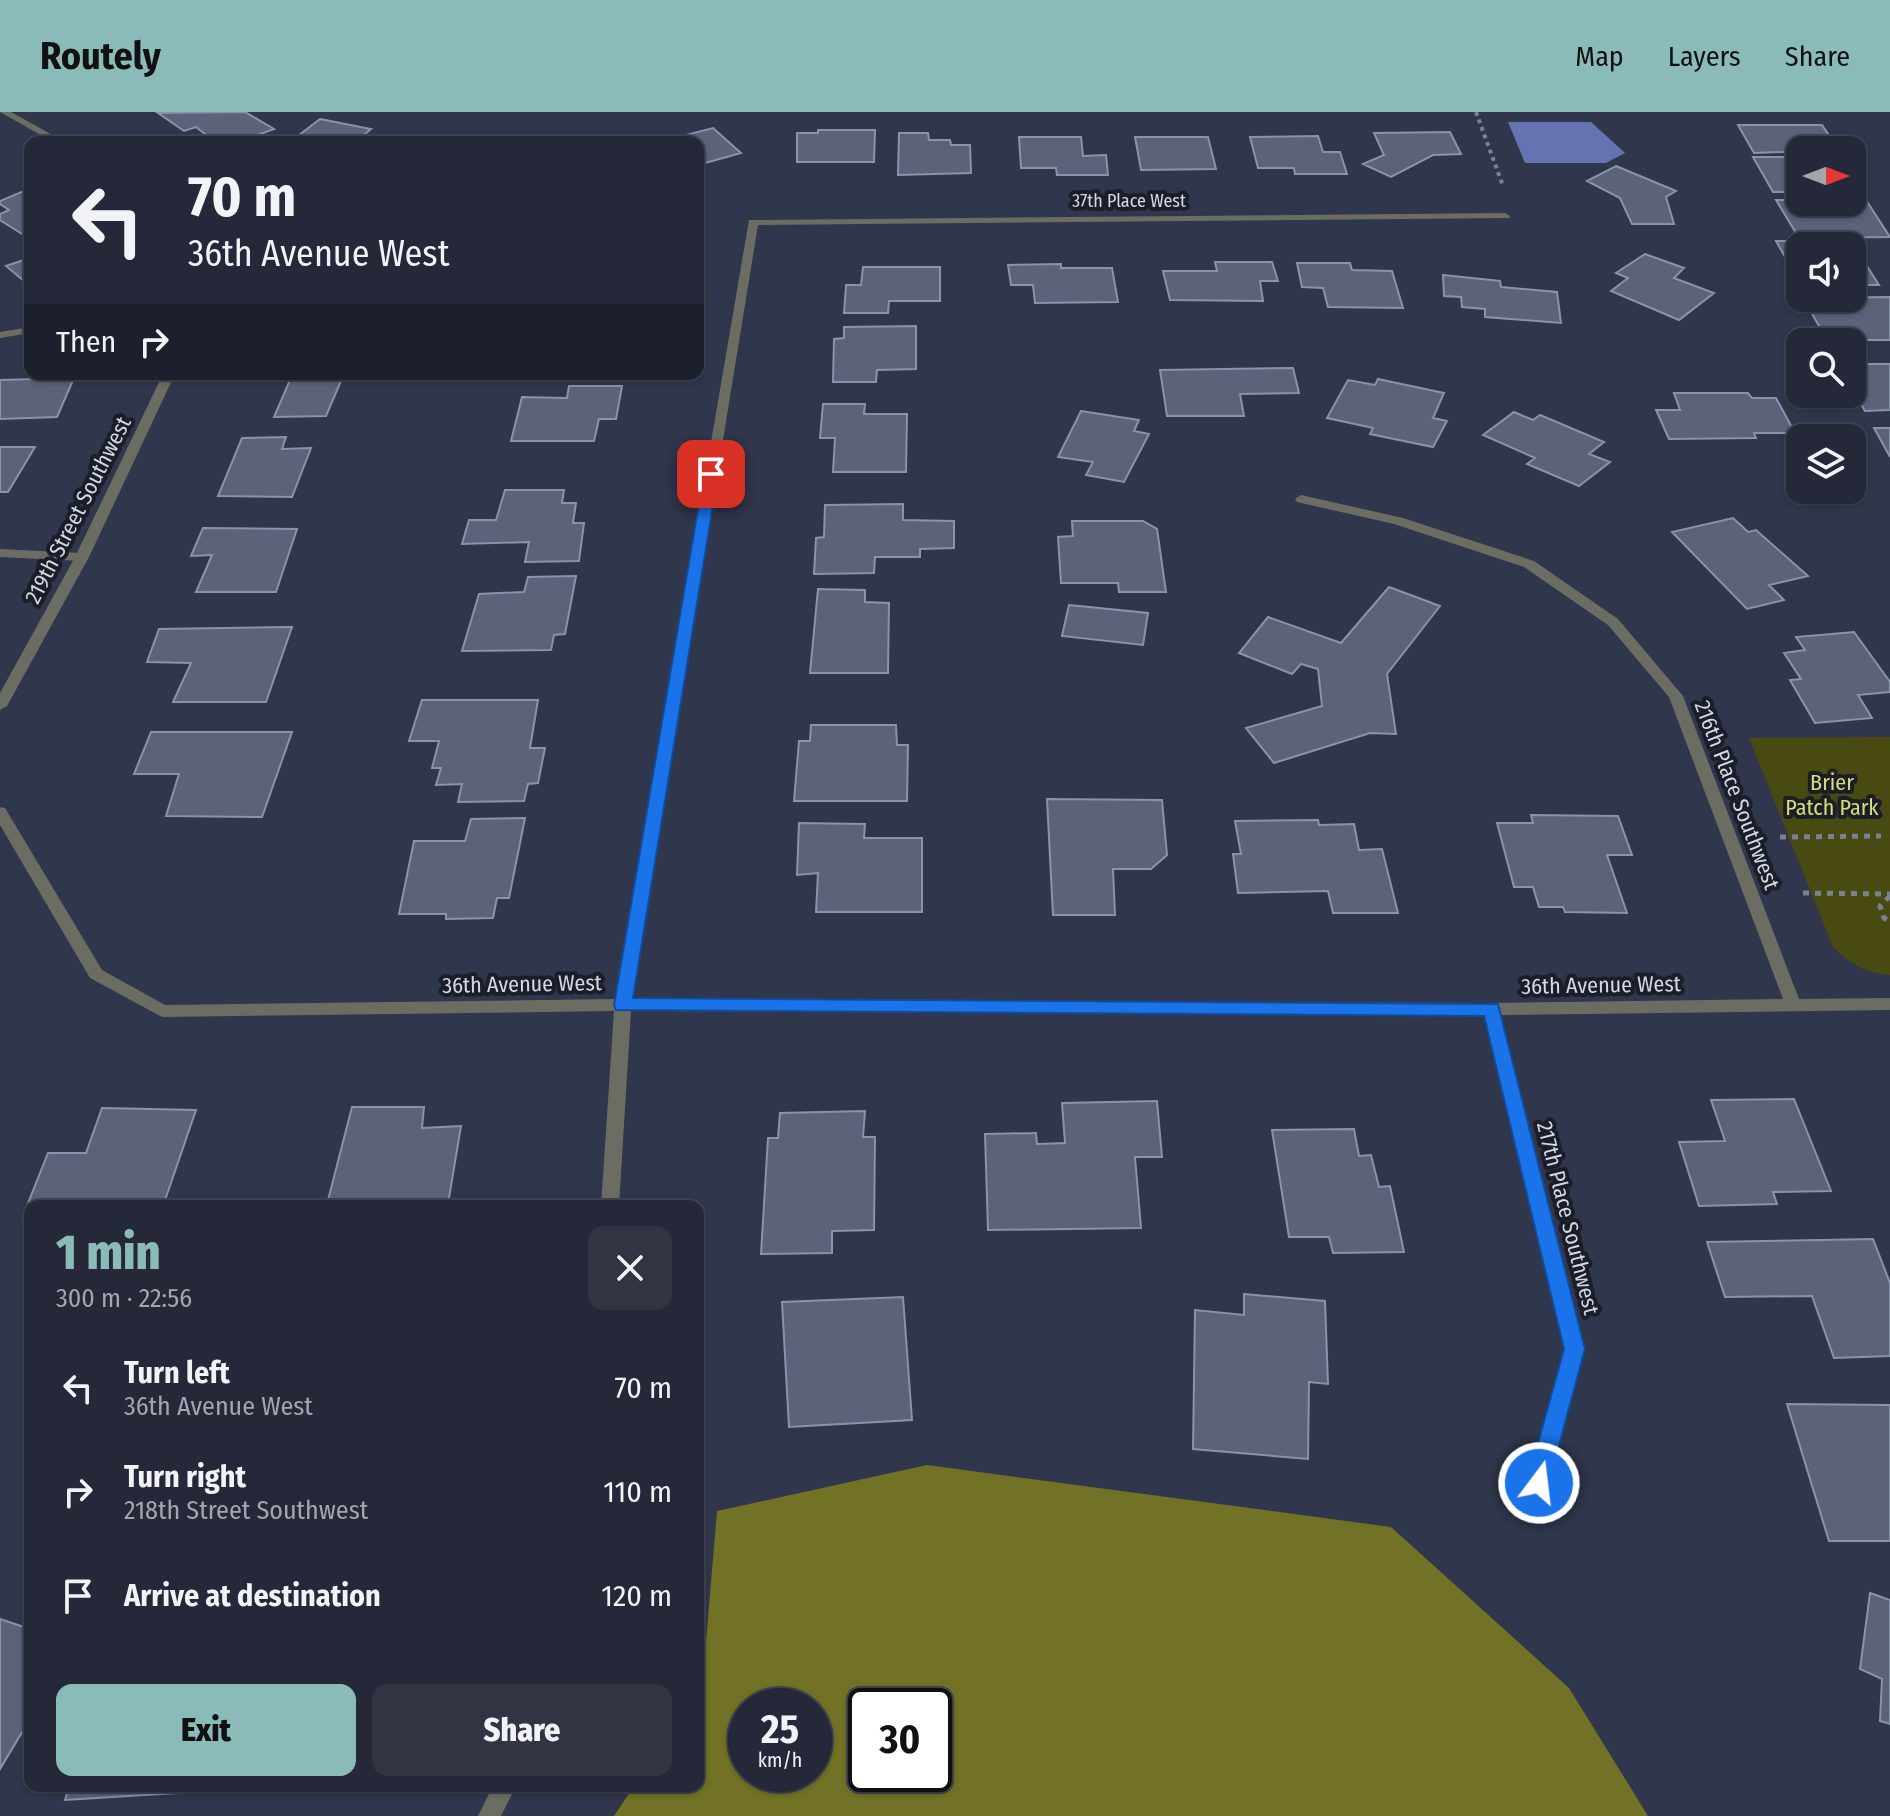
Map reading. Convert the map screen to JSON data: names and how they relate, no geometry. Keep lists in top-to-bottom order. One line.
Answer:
{"streets":{"street":["37th Place West","219th Street Southwest","216th Place Southwest","36th Avenue West","217th Place Southwest"]},"crossings":[["37th Place West","36th Avenue West"],["216th Place Southwest","36th Avenue West"],["36th Avenue West","217th Place Southwest"]],"parks":["Brier Patch Park"],"north":"right","page":{"header":"Routely","nav":["Map","Layers","Share"],"turn":["70 m","36th Avenue West"],"then":"Then","heading":["1 min","300 m · 22:56"],"list":[{"name":"Turn left","note":"36th Avenue West","value":"70 m"},{"name":"Turn right","note":"218th Street Southwest","value":"110 m"},{"name":"Arrive at destination","value":"120 m"}],"buttons":["Exit","Share"],"speed":"25 km/h","limit":"30"}}
